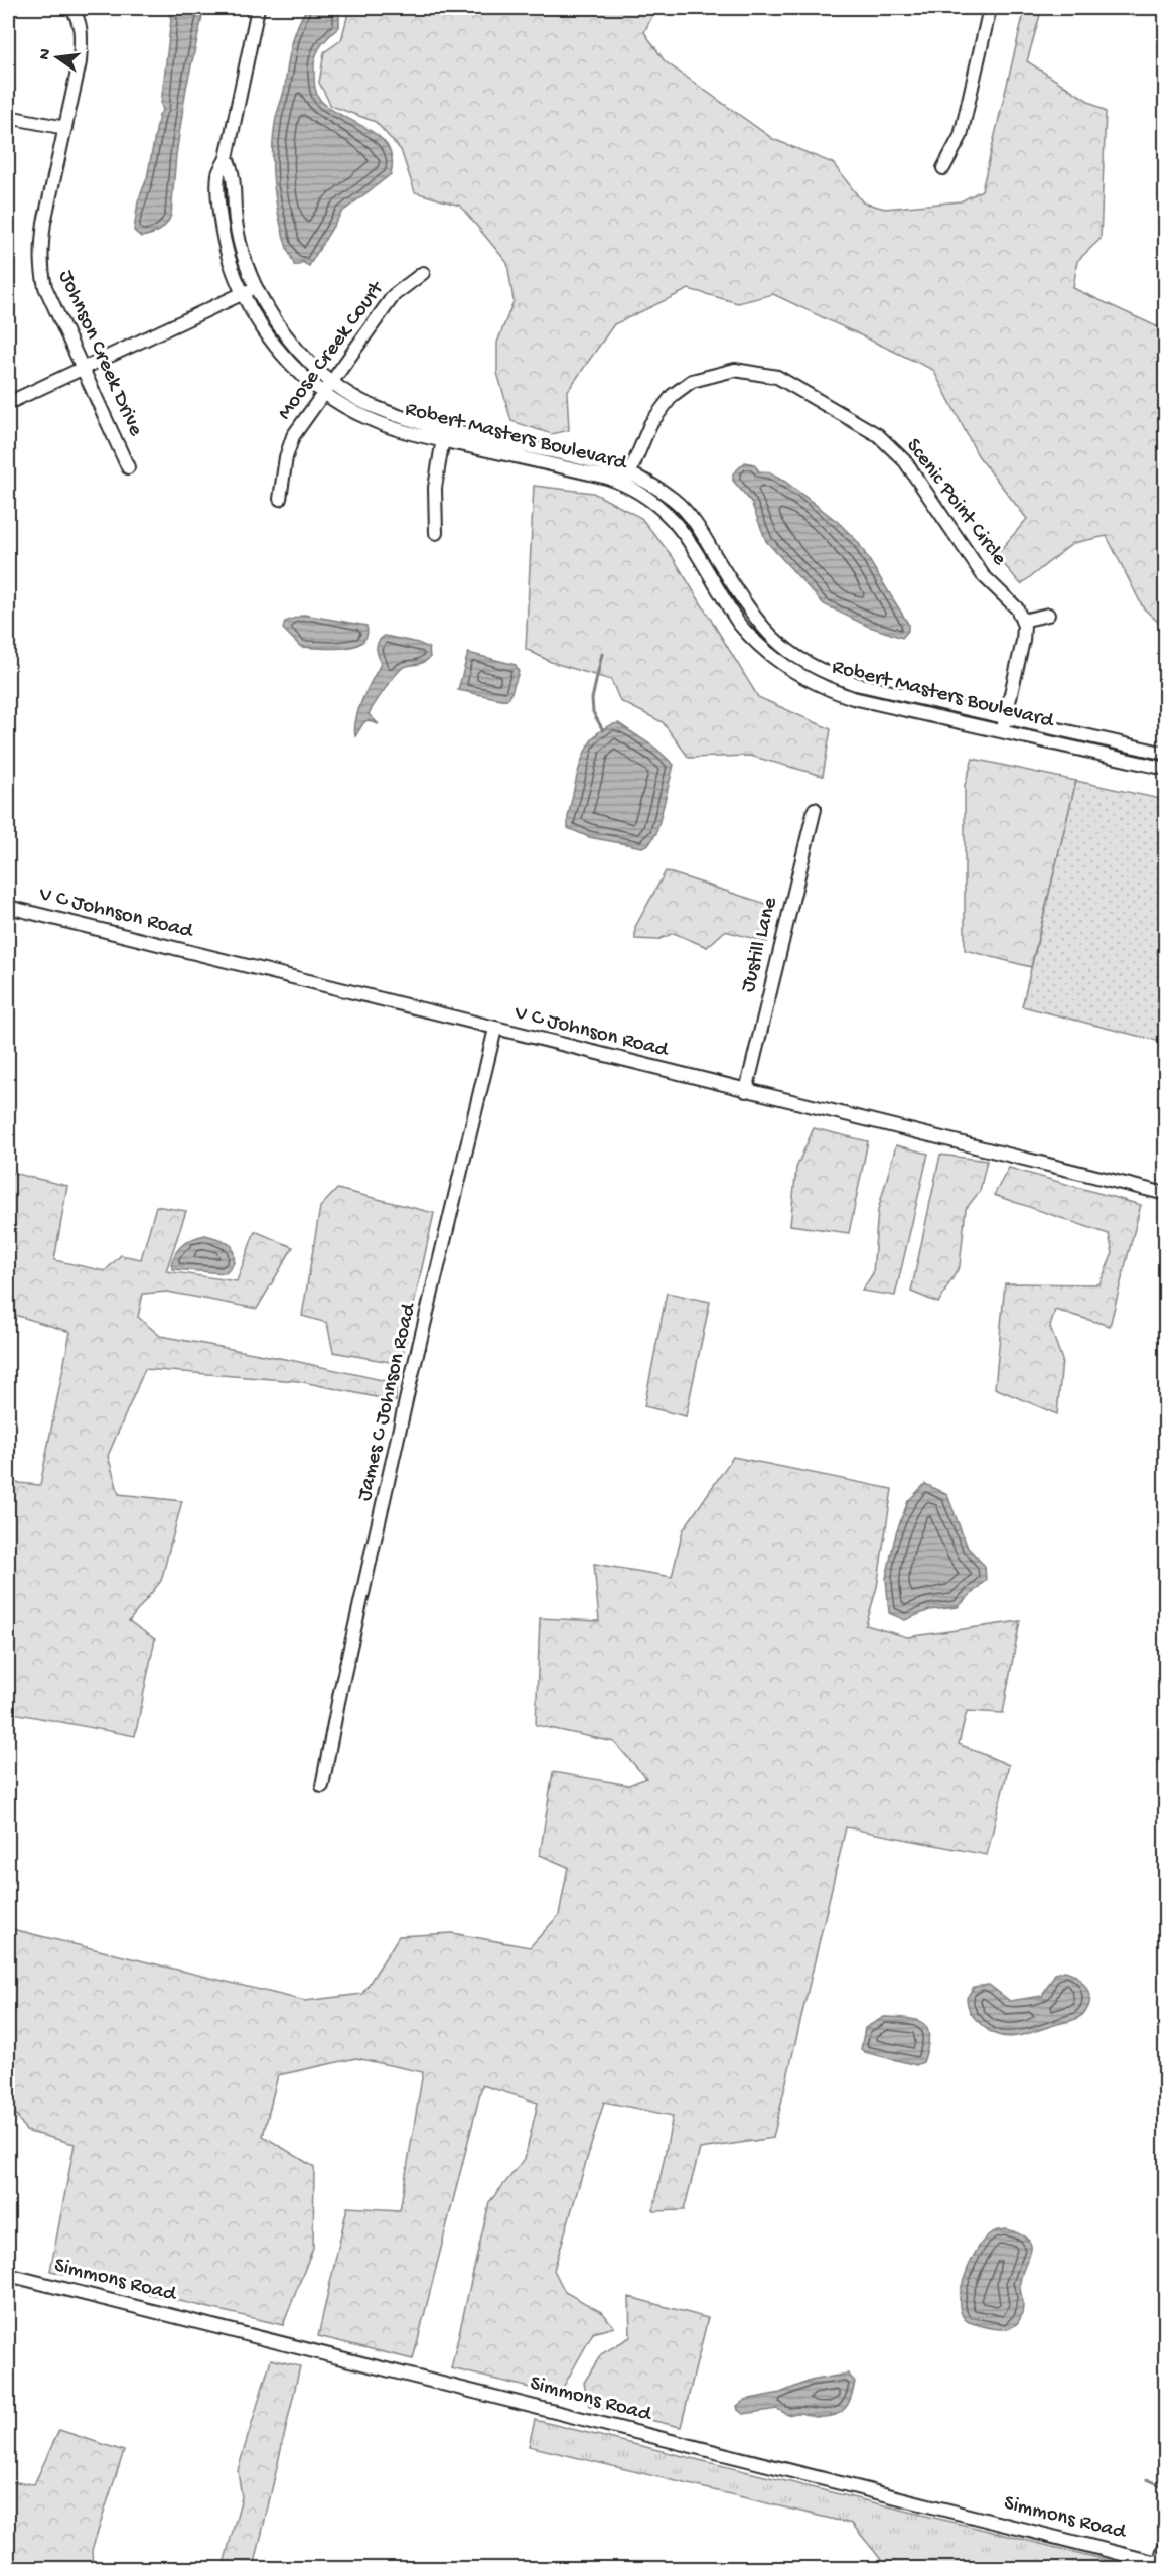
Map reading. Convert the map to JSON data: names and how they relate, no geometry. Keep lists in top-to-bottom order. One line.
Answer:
{"streets":{"street":["Moose Creek Court","Johnson Creek Drive","Robert Masters Boulevard","Scenic Point Circle","V C Johnson Road","Justill Lane","James C Johnson Road","Simmons Road"]},"crossings":[["Moose Creek Court","Robert Masters Boulevard"],["Robert Masters Boulevard","Scenic Point Circle"],["V C Johnson Road","Justill Lane"],["V C Johnson Road","James C Johnson Road"]],"north":"left"}
